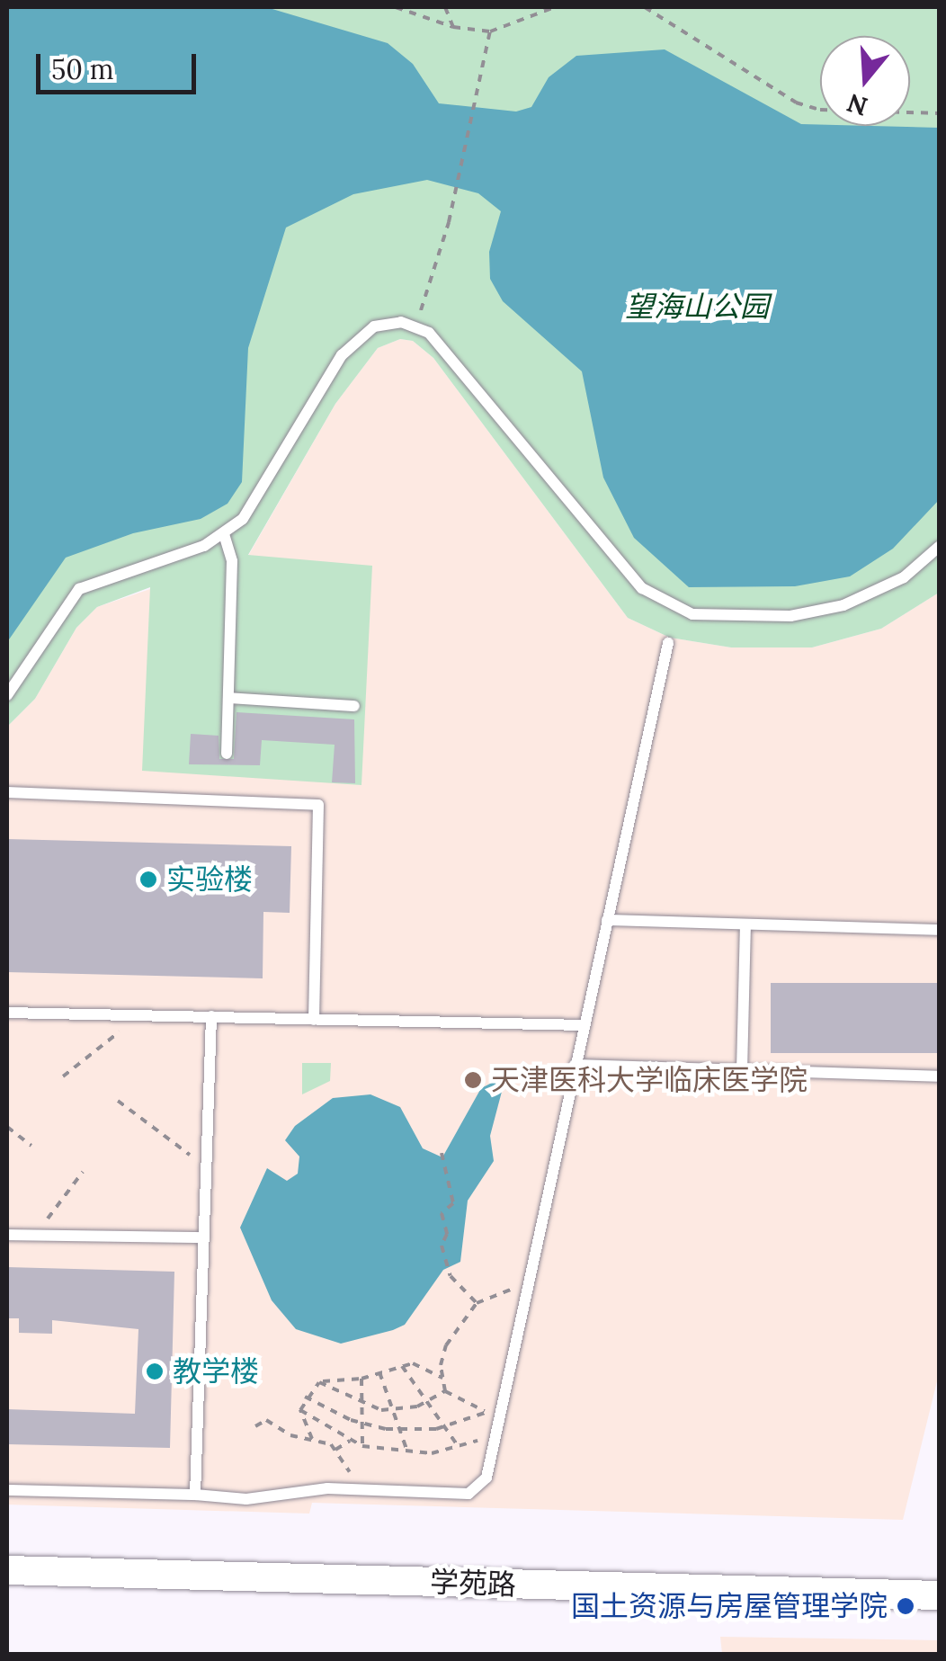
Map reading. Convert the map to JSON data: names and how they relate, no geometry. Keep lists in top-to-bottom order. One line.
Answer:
{"streets":{"street":["学苑路"]},"parks":["望海山公园"],"places":["实验楼","天津医科大学临床医学院","教学楼","国土资源与房屋管理学院"],"scale_bar":"50 m","north":"bottom"}
